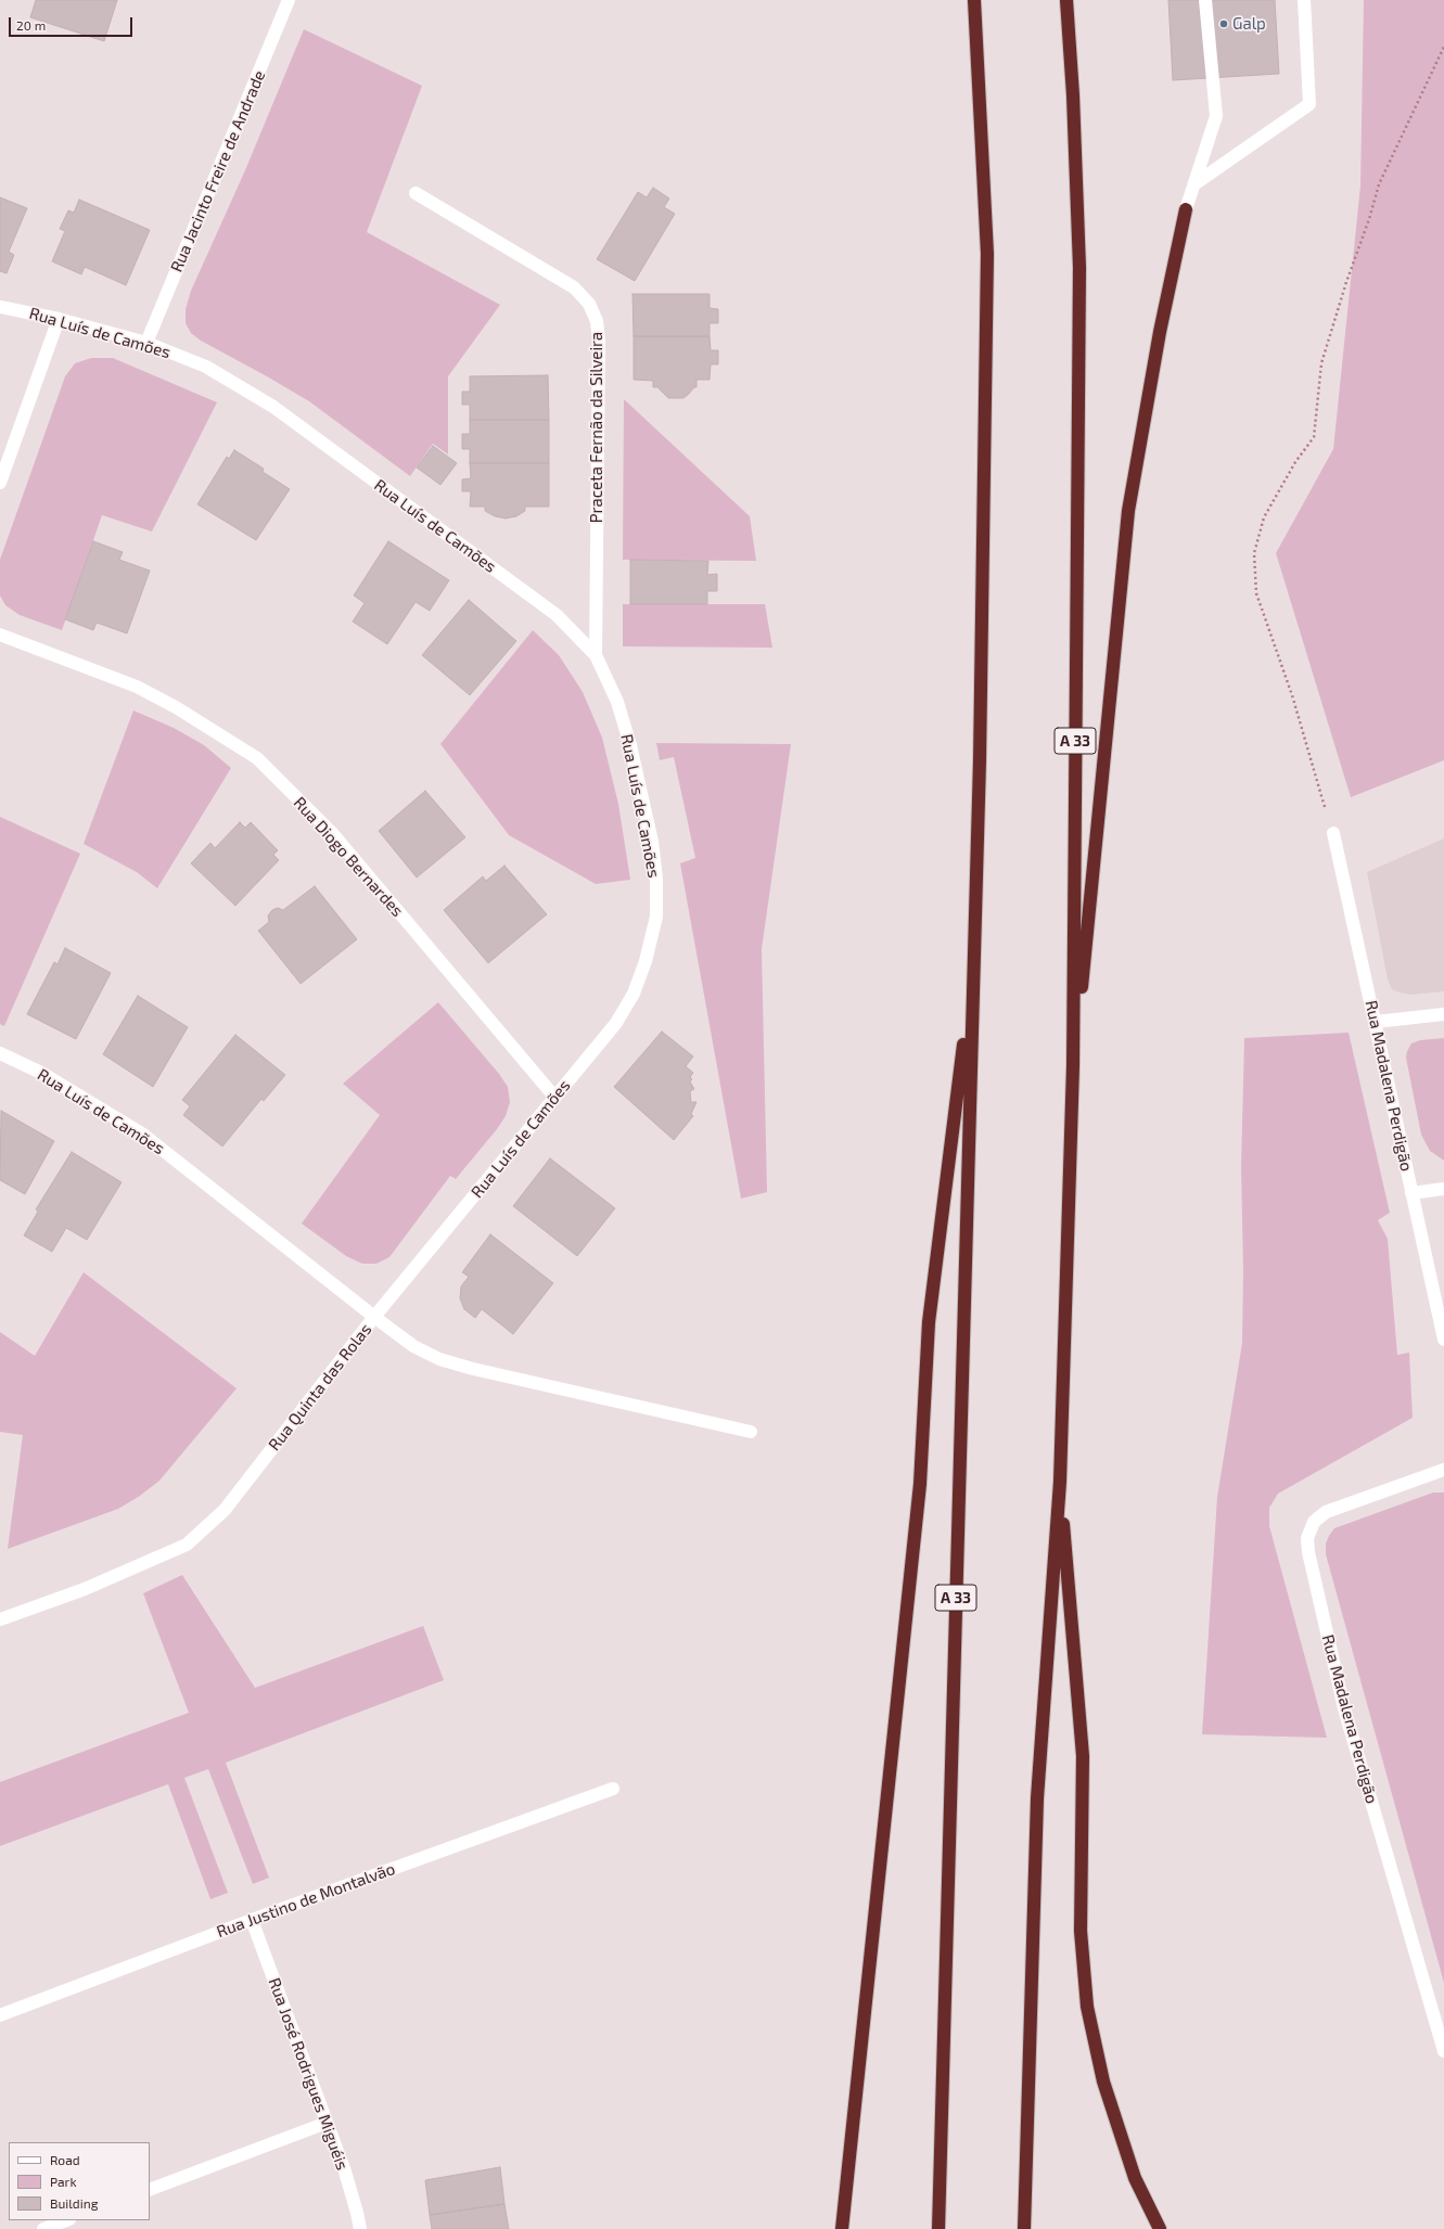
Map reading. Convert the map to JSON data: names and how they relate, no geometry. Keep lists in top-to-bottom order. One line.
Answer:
{"streets":{"highway":["A 33"],"street":["Rua Jacinto Freire de Andrade","Rua Luís de Camões","Praceta Fernão da Silveira","Rua Diogo Bernardes","Rua Madalena Perdigão","Rua Quinta das Rolas","Rua Justino de Montalvão","Rua José Rodrigues Miguéis"]},"crossings":[["Rua Jacinto Freire de Andrade","Rua Luís de Camões"],["Rua Luís de Camões","Praceta Fernão da Silveira"],["Rua Luís de Camões","Rua Diogo Bernardes"],["Rua Luís de Camões","Rua Quinta das Rolas"],["Rua Justino de Montalvão","Rua José Rodrigues Miguéis"]],"places":["Galp"],"legend":["Road","Park","Building"],"scale_bar":"20 m"}
